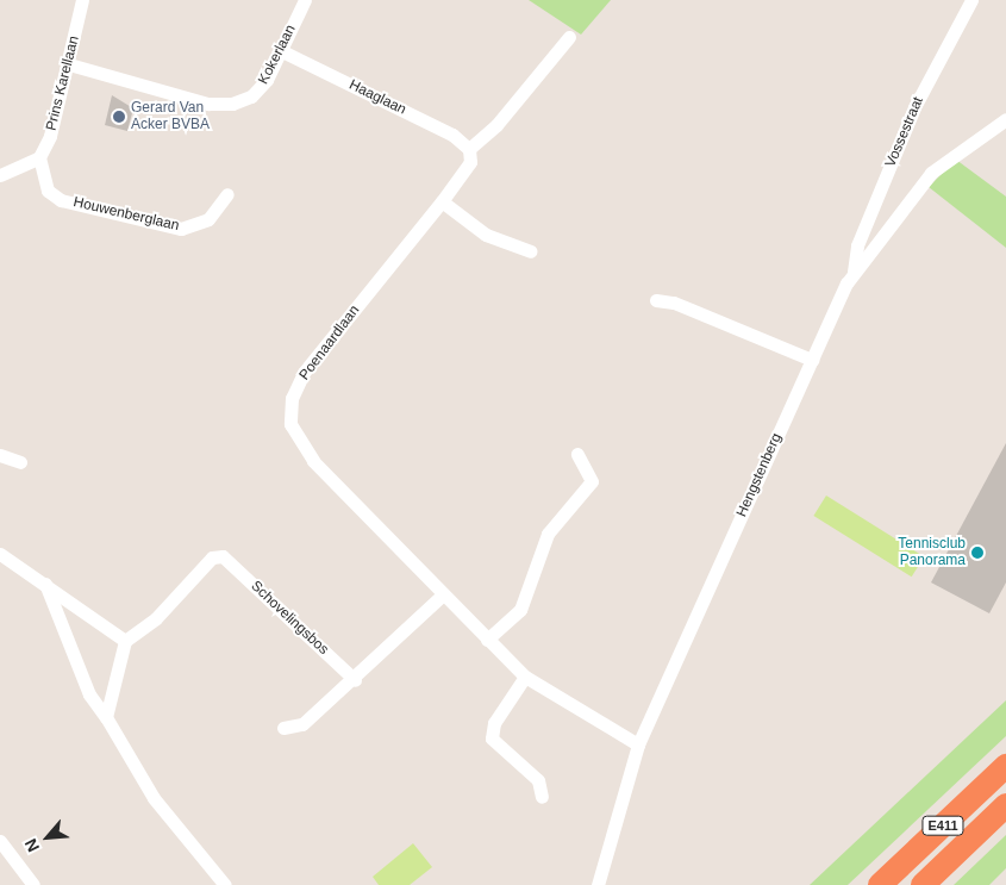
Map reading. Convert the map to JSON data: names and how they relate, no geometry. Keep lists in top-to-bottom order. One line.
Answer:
{"streets":{"highway":["E411"],"street":["Kokerlaan","Prins Karellaan","Haaglaan","Vossestraat","Houwenberglaan","Poenaardlaan","Hengstenberg","Schovelingsbos"]},"crossings":[["Kokerlaan","Prins Karellaan"],["Kokerlaan","Haaglaan"],["Prins Karellaan","Houwenberglaan"],["Haaglaan","Poenaardlaan"],["Vossestraat","Hengstenberg"],["Poenaardlaan","Hengstenberg"]],"places":["Gerard Van Acker BVBA","Tennisclub Panorama"],"north":"bottom left"}
